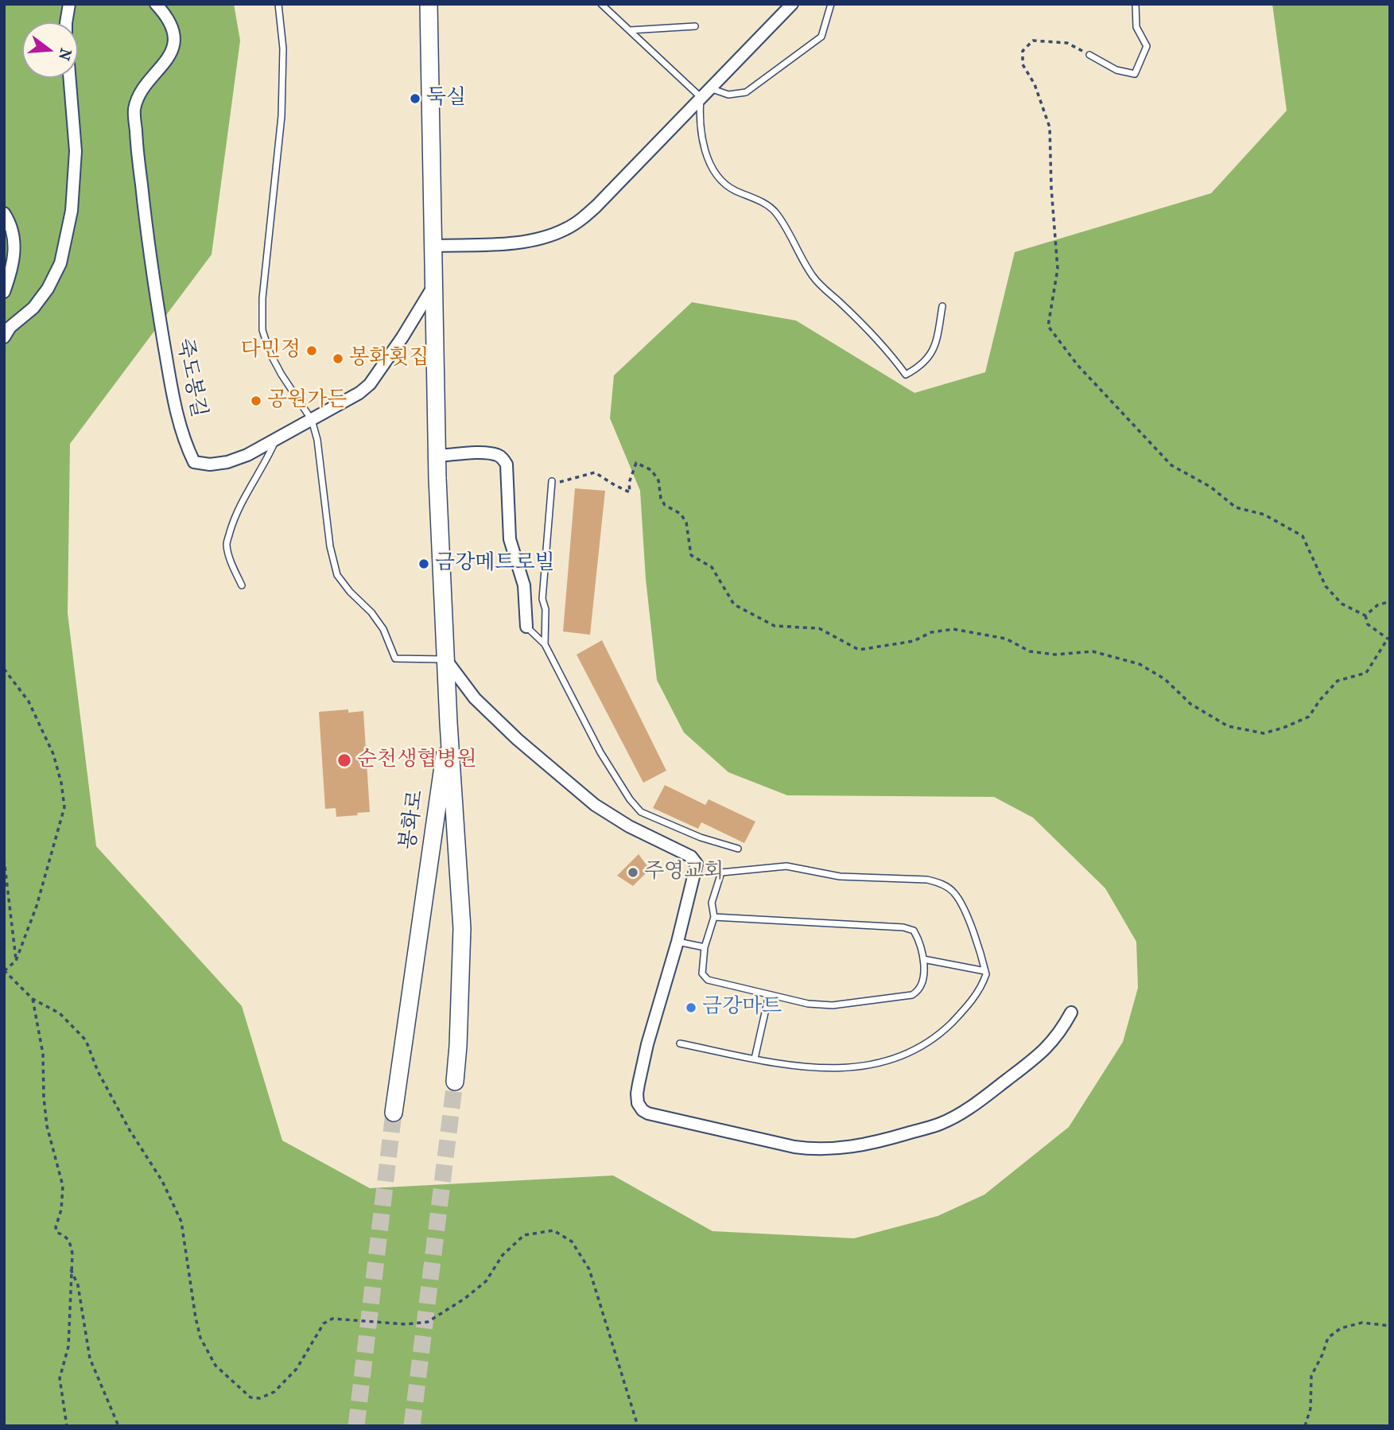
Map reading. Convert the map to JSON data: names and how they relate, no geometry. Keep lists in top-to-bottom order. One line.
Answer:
{"streets":{"main road":["봉화로"],"street":["죽도봉길"]},"places":["둑실","다민정","봉화횟집","공원가든","금강메트로빌","순천생협병원","주영교회","금강마트"],"north":"right"}
